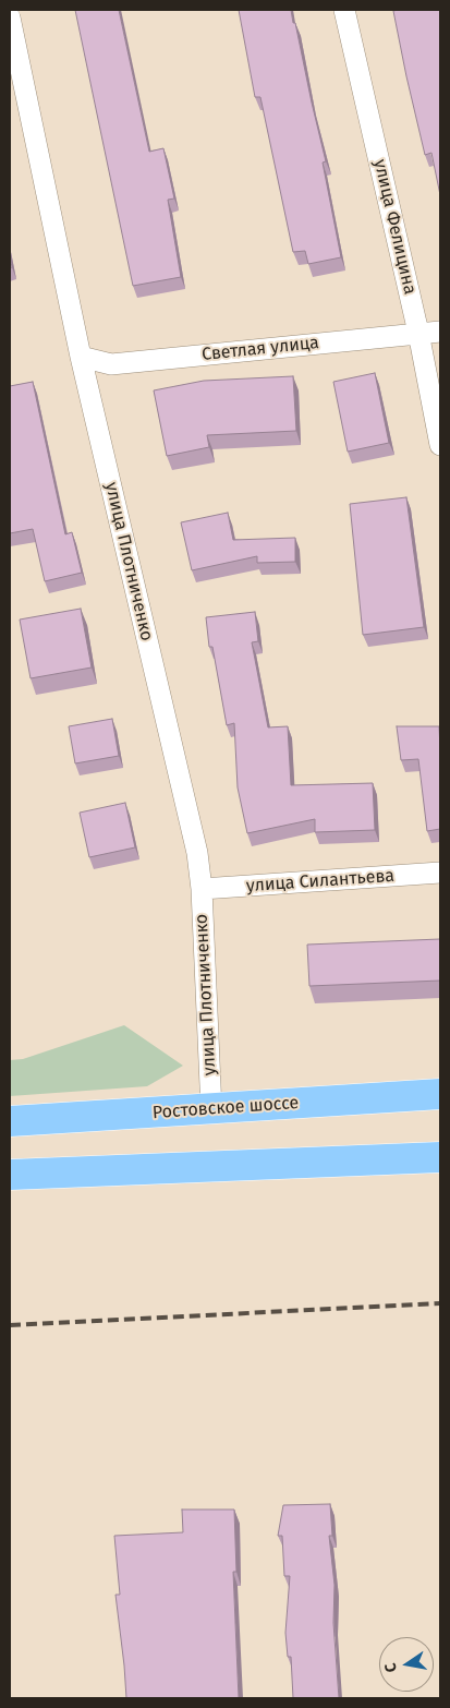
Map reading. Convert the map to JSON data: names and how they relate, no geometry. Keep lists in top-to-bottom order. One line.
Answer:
{"streets":{"highway":["Ростовское шоссе"],"street":["улица Фелицина","Светлая улица","улица Плотниченко","улица Силантьева"]},"crossings":[["улица Фелицина","Светлая улица"],["Светлая улица","улица Плотниченко"],["улица Плотниченко","улица Силантьева"],["улица Плотниченко","Ростовское шоссе"]],"north":"left"}
